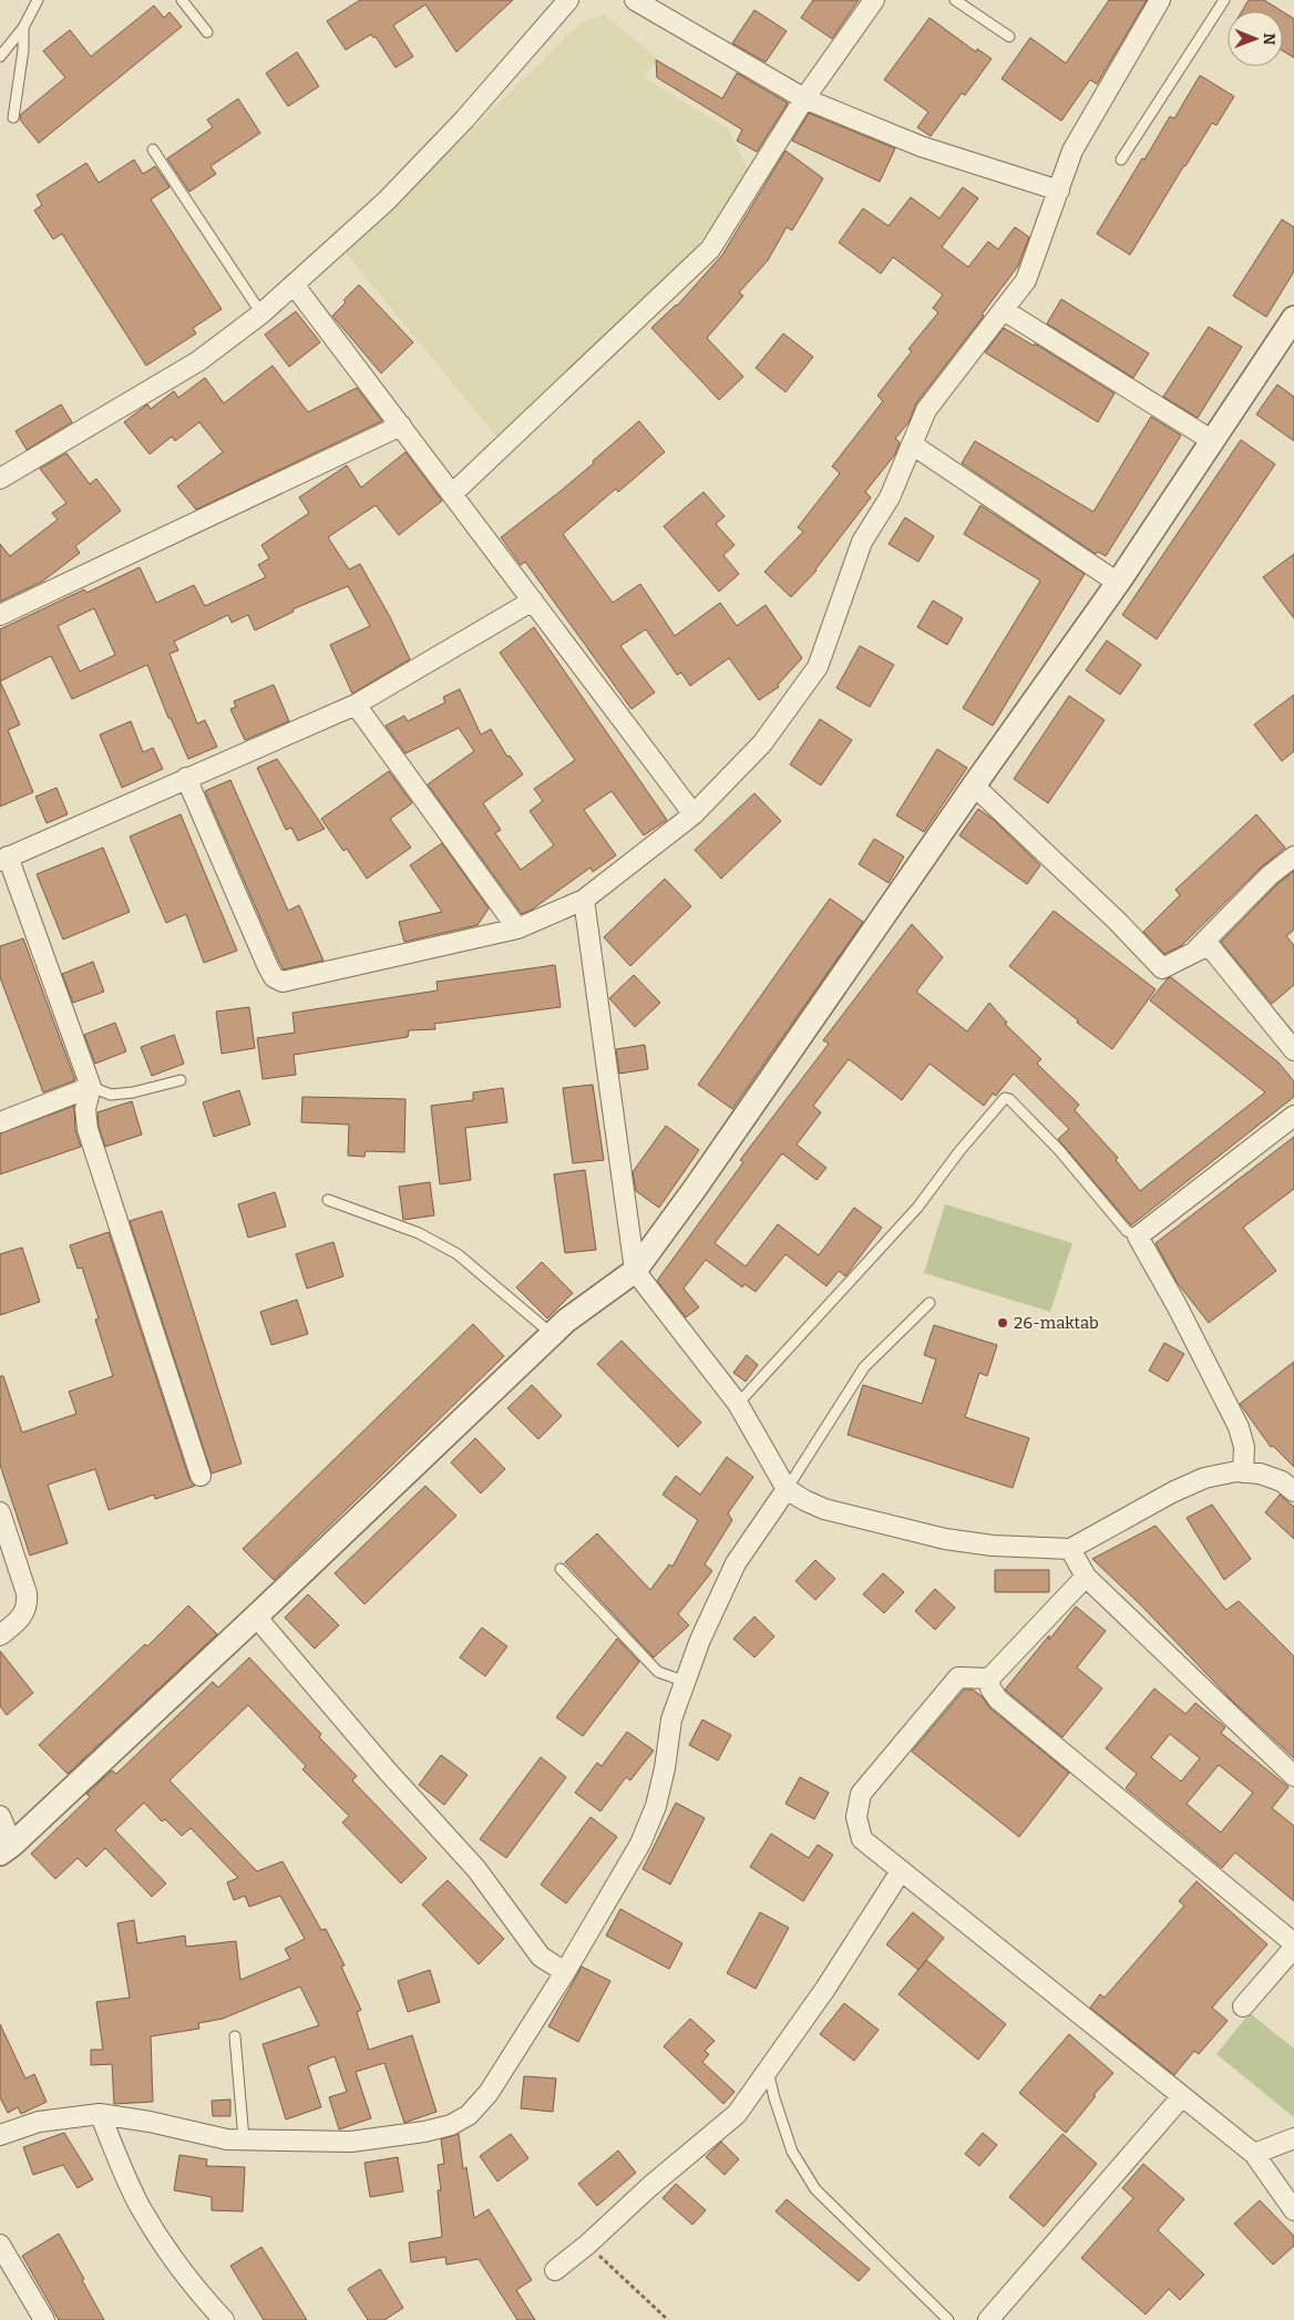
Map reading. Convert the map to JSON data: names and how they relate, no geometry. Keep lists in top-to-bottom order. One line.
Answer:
{"places":["26-maktab"],"north":"right"}
